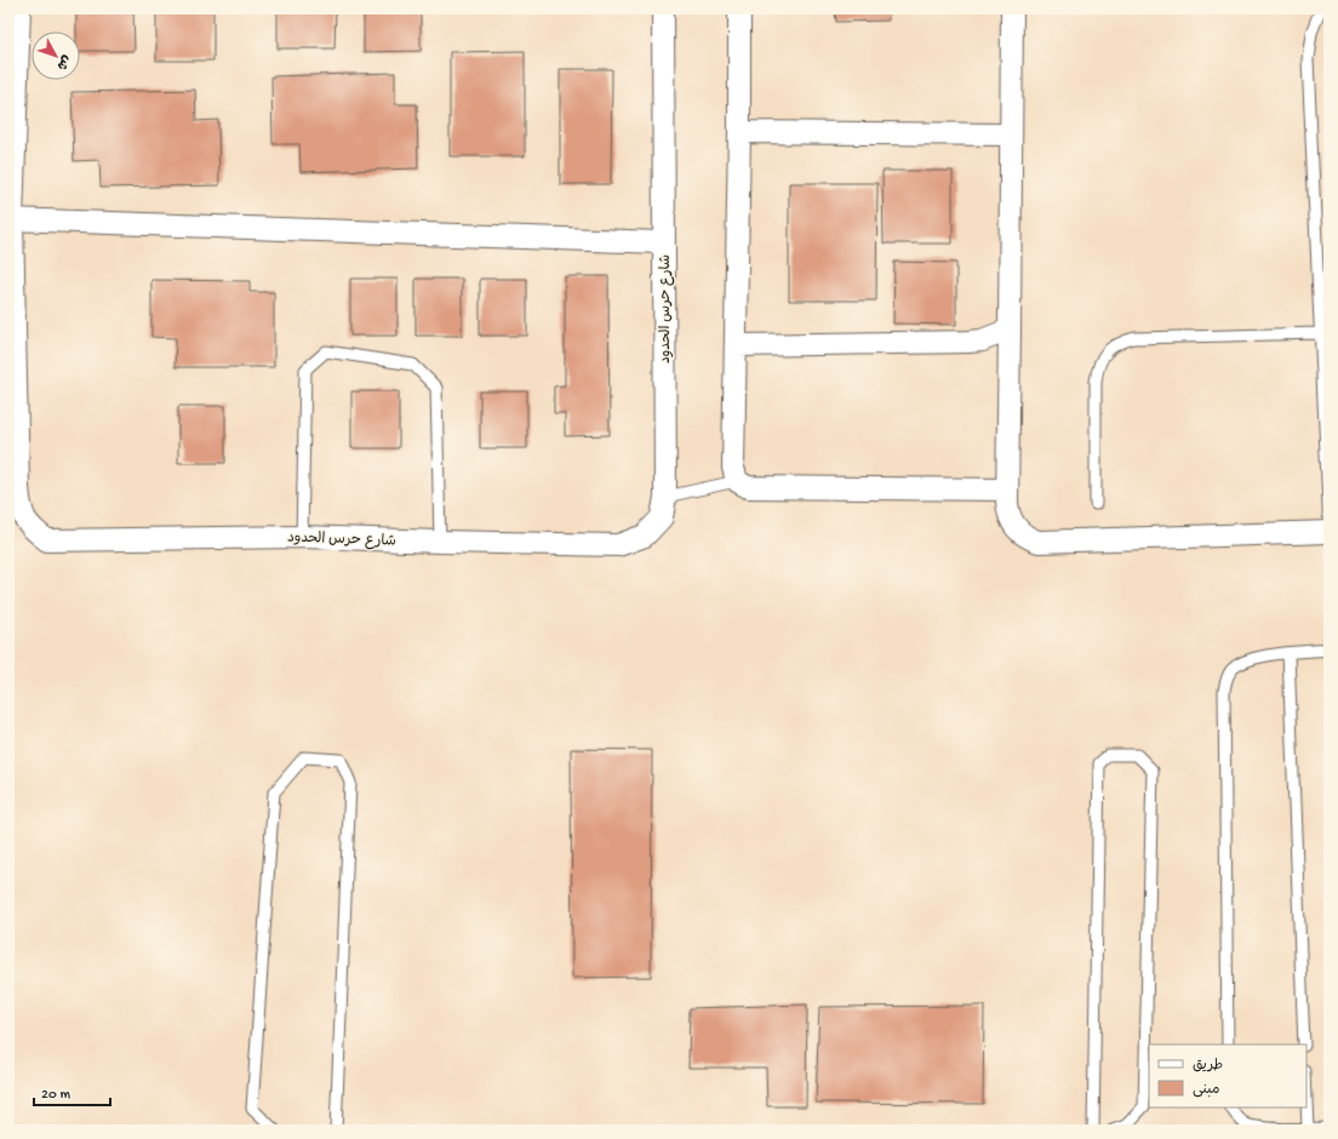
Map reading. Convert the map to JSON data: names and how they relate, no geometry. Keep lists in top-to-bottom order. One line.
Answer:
{"streets":{"street":["شارع حرس الحدود"]},"legend":["طريق","مبنى"],"scale_bar":"20 m","north":"bottom right"}
